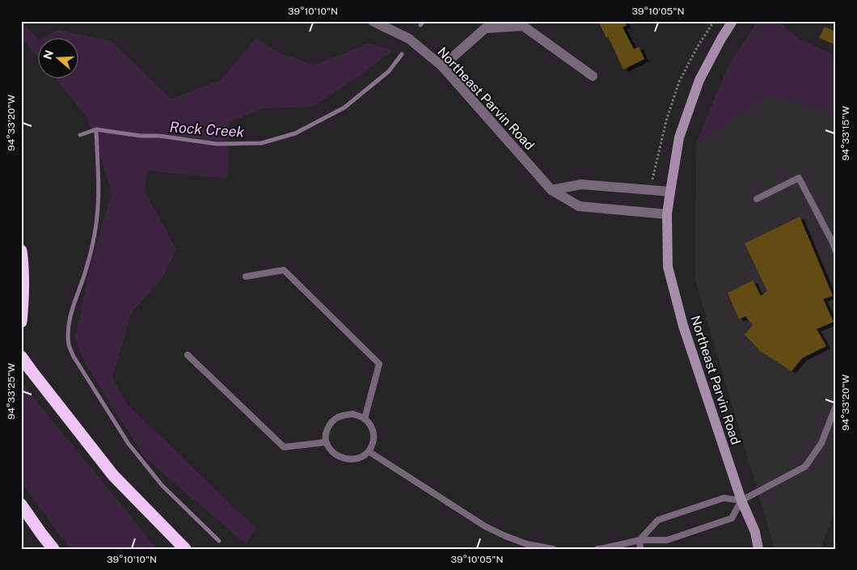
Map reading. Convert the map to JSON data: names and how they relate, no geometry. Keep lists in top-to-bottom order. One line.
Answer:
{"streets":{"main road":["Northeast Parvin Road"]},"water":["Rock Creek"],"north":"left","coordinates":["39°10'10\"N","39°10'05\"N","94°33'20\"W","94°33'15\"W","94°33'25\"W"]}
